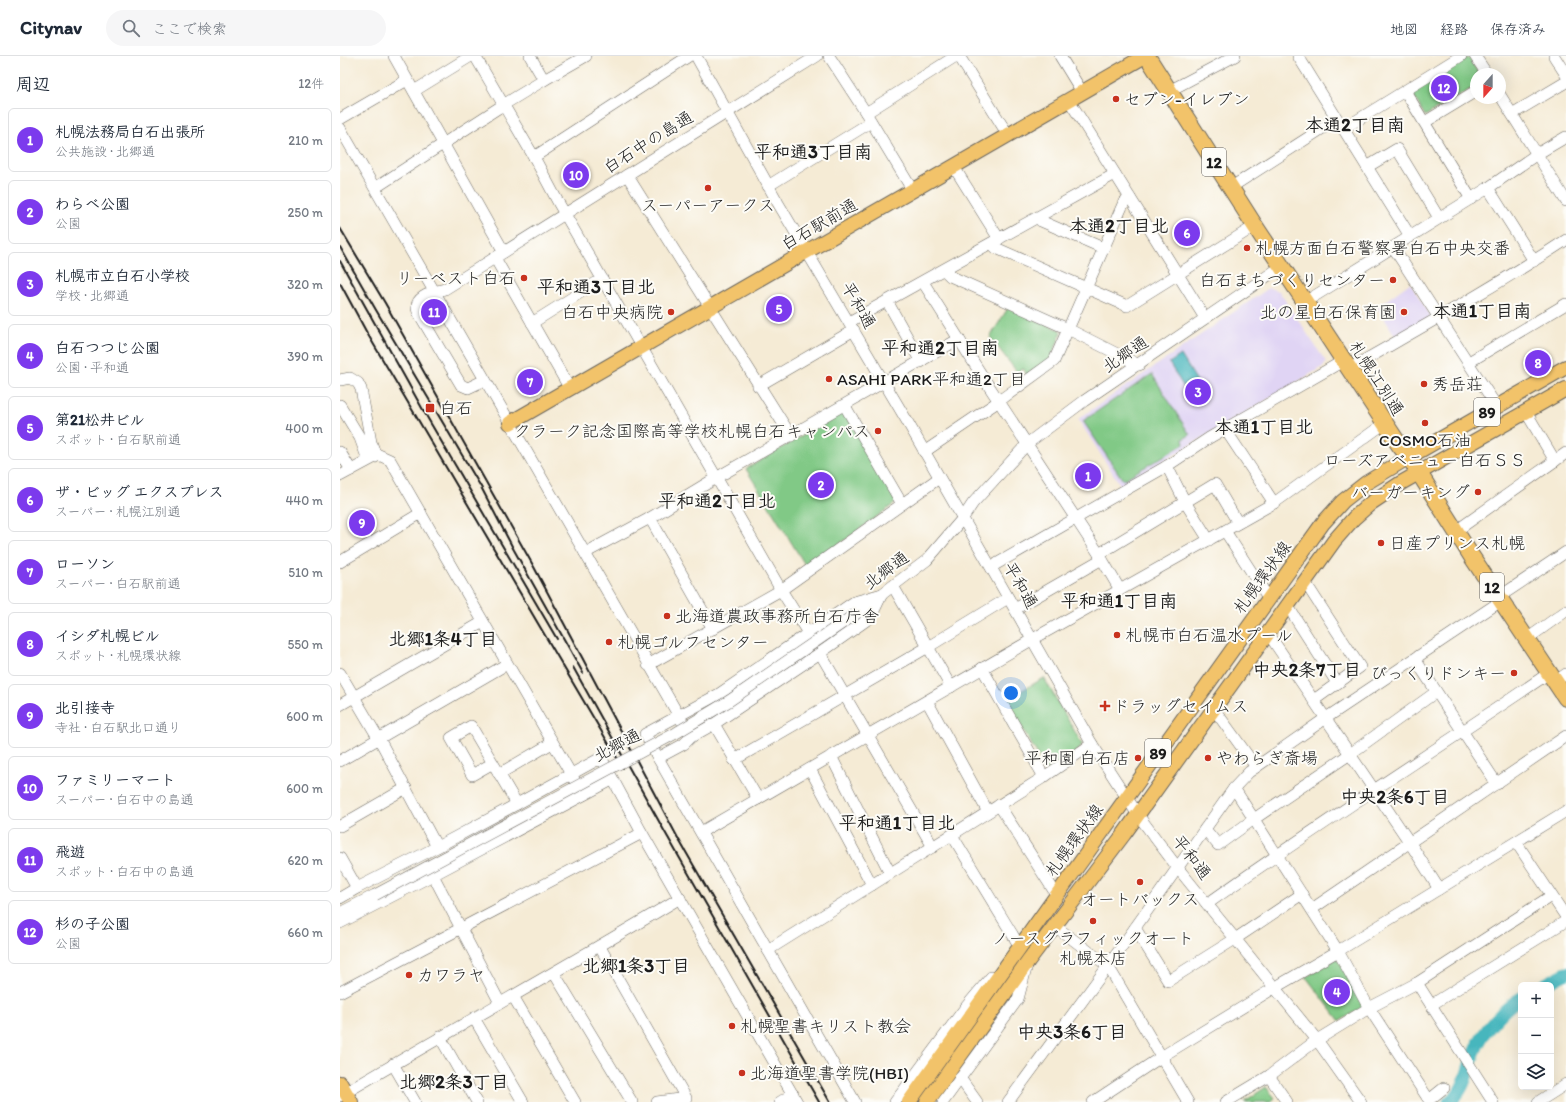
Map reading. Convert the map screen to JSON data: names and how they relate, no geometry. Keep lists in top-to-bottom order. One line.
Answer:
{"streets":{"highway":["12","札幌江別通"],"main road":["白石駅前通","89","札幌環状線"],"street":["白石中の島通","平和通","北郷通"]},"crossings":[["白石中の島通","平和通"],["白石駅前通","平和通"],["白石駅前通","札幌江別通"],["平和通","北郷通"],["平和通","札幌環状線"],["北郷通","札幌江別通"],["札幌江別通","札幌環状線"]],"districts":["本通2丁目南","平和通3丁目南","本通2丁目北","平和通3丁目北","本通1丁目南","平和通2丁目南","本通1丁目北","平和通2丁目北","平和通1丁目南","北郷1条4丁目","中央2条7丁目","中央2条6丁目","平和通1丁目北","北郷1条3丁目","中央3条6丁目","北郷2条3丁目"],"places":{"other":["セブン-イレブン","スーパーアークス","札幌方面白石警察署白石中央交番","リーベスト白石","白石まちづくりセンター","白石中央病院","北の星白石保育園","ASAHI PARK平和通2丁目","秀岳荘","COSMO石油 ローズアベニュー白石ＳＳ","クラーク記念国際高等学校札幌白石キャンパス","バーガーキング","日産プリンス札幌","北海道農政事務所白石庁舎","札幌市白石温水プール","札幌ゴルフセンター","びっくりドンキー","平和園 白石店","やわらぎ斎場","オートバックス","ノースグラフィックオート 札幌本店","カワラヤ","札幌聖書キリスト教会","北海道聖書学院(HBI)"],"transit":["白石"],"health":["ドラッグセイムス"]},"north":"bottom","page":{"header":"Citynav","search":"ここで検索","nav":["地図","経路","保存済み"],"heading":["周辺","12件"],"pins":["12","10","6","5","11","8","7","3","1","2","9","4"],"list":[{"mark":"1","name":"札幌法務局白石出張所","note":"公共施設 · 北郷通","value":"210 m"},{"mark":"2","name":"わらべ公園","note":"公園","value":"250 m"},{"mark":"3","name":"札幌市立白石小学校","note":"学校 · 北郷通","value":"320 m"},{"mark":"4","name":"白石つつじ公園","note":"公園 · 平和通","value":"390 m"},{"mark":"5","name":"第21松井ビル","note":"スポット · 白石駅前通","value":"400 m"},{"mark":"6","name":"ザ・ビッグ エクスプレス","note":"スーパー · 札幌江別通","value":"440 m"},{"mark":"7","name":"ローソン","note":"スーパー · 白石駅前通","value":"510 m"},{"mark":"8","name":"イシダ札幌ビル","note":"スポット · 札幌環状線","value":"550 m"},{"mark":"9","name":"北引接寺","note":"寺社 · 白石駅北口通り","value":"600 m"},{"mark":"10","name":"ファミリーマート","note":"スーパー · 白石中の島通","value":"600 m"},{"mark":"11","name":"飛遊","note":"スポット · 白石中の島通","value":"620 m"},{"mark":"12","name":"杉の子公園","note":"公園","value":"660 m"}],"map_buttons":["+","−"]}}
